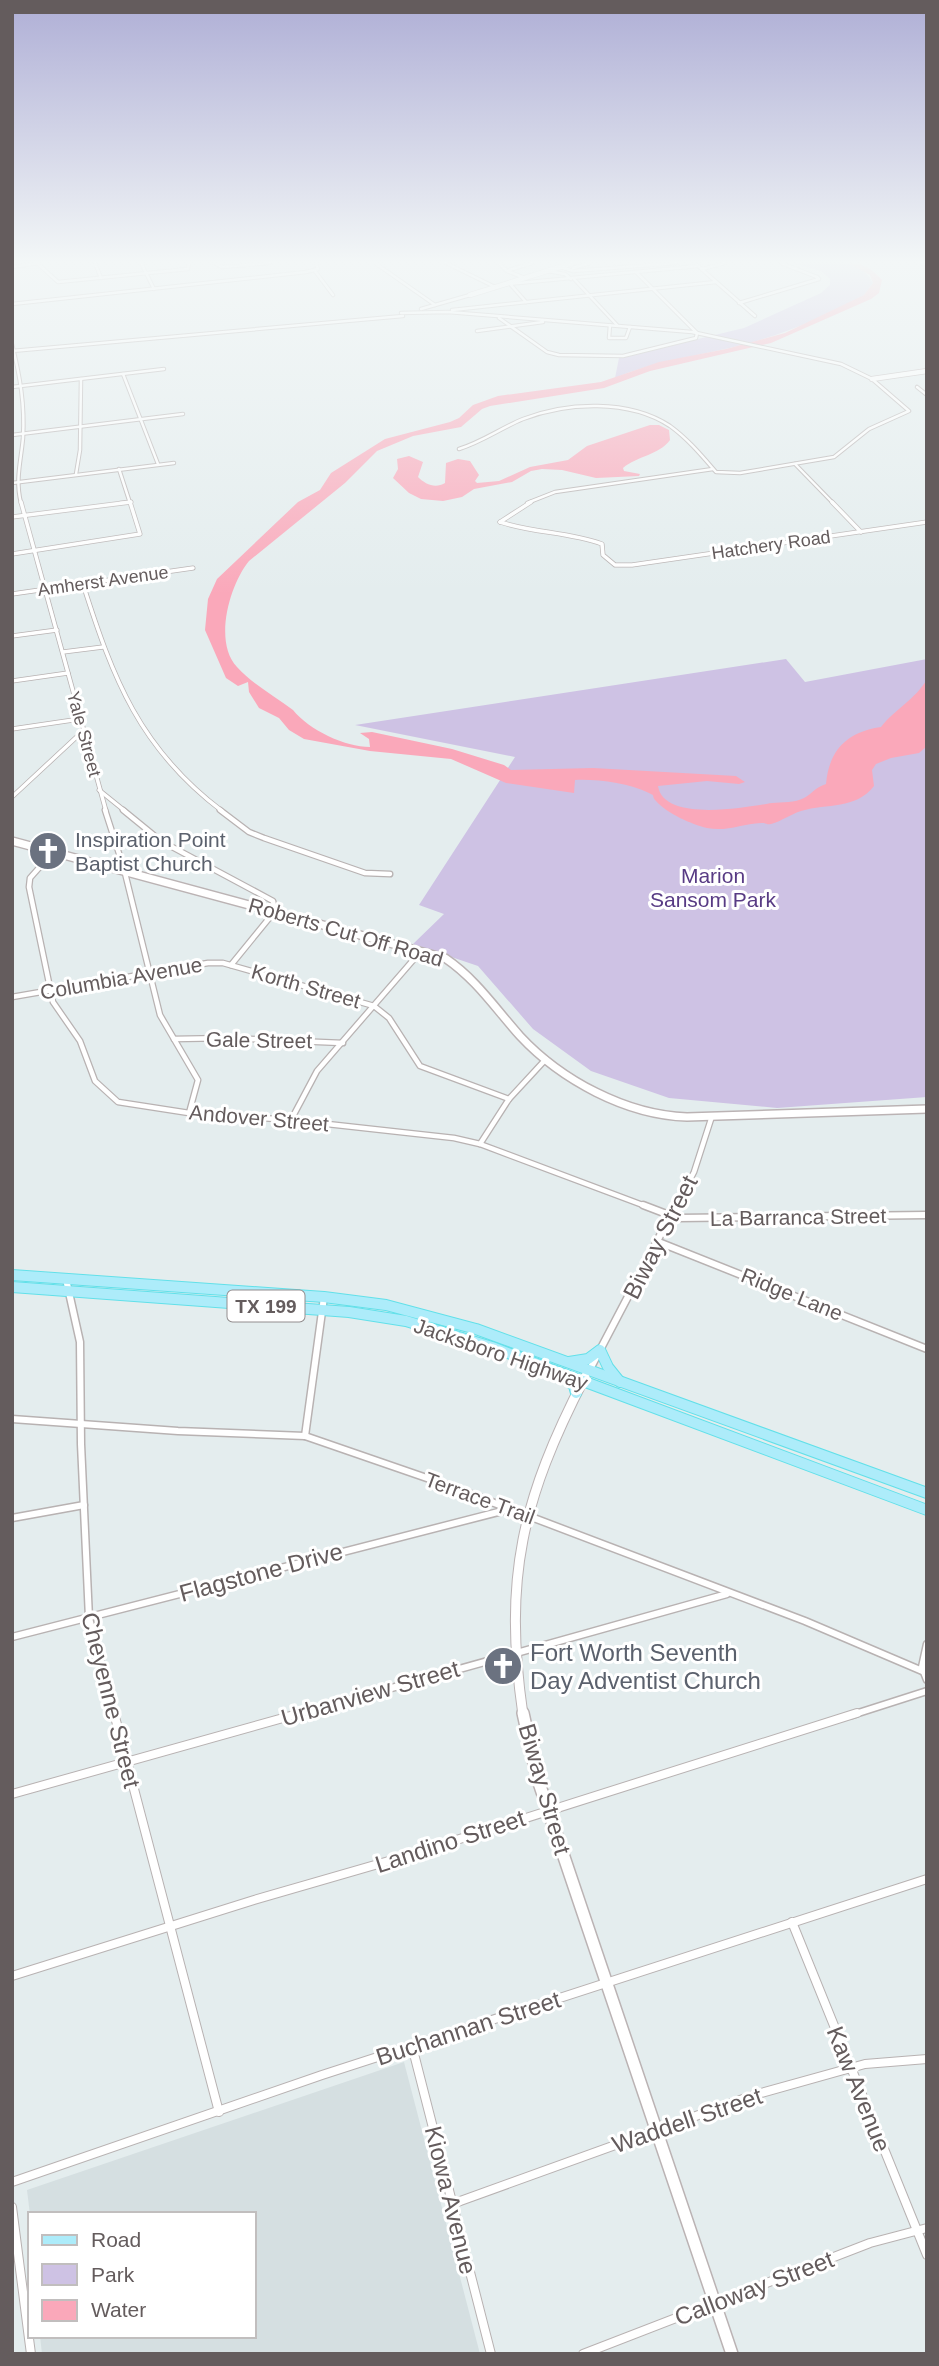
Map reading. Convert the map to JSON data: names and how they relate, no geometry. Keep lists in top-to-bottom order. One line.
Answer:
{"streets":{"main road":["TX 199","Jacksboro Highway"],"street":["Hatchery Road","Amherst Avenue","Yale Street","Roberts Cut Off Road","Columbia Avenue","Korth Street","Gale Street","Andover Street","La Barranca Street","Biway Street","Ridge Lane","Terrace Trail","Flagstone Drive","Urbanview Street","Cheyenne Street","Landino Street","Buchannan Street","Kaw Avenue","Waddell Street","Kiowa Avenue","Calloway Street"]},"crossings":[["Amherst Avenue","Yale Street"],["Yale Street","Roberts Cut Off Road"],["Yale Street","Columbia Avenue"],["Yale Street","Gale Street"],["Yale Street","Andover Street"],["Roberts Cut Off Road","Columbia Avenue"],["Roberts Cut Off Road","Andover Street"],["Roberts Cut Off Road","Biway Street"],["Columbia Avenue","Korth Street"],["Columbia Avenue","Andover Street"],["Andover Street","La Barranca Street"],["Andover Street","Biway Street"],["La Barranca Street","Biway Street"],["Biway Street","Ridge Lane"],["Biway Street","Jacksboro Highway"],["Biway Street","Terrace Trail"],["Biway Street","Urbanview Street"],["Biway Street","Landino Street"],["Biway Street","Buchannan Street"],["Biway Street","Waddell Street"],["Biway Street","Calloway Street"],["Jacksboro Highway","Cheyenne Street"],["Terrace Trail","Flagstone Drive"],["Terrace Trail","Urbanview Street"],["Terrace Trail","Cheyenne Street"],["Flagstone Drive","Cheyenne Street"],["Urbanview Street","Cheyenne Street"],["Cheyenne Street","Landino Street"],["Cheyenne Street","Buchannan Street"],["Buchannan Street","Kaw Avenue"],["Buchannan Street","Kiowa Avenue"],["Kaw Avenue","Waddell Street"],["Kaw Avenue","Calloway Street"],["Waddell Street","Kiowa Avenue"]],"parks":["Marion Sansom Park"],"places":{"church":["Inspiration Point Baptist Church","Fort Worth Seventh Day Adventist Church"]},"legend":["Road","Park","Water"]}
